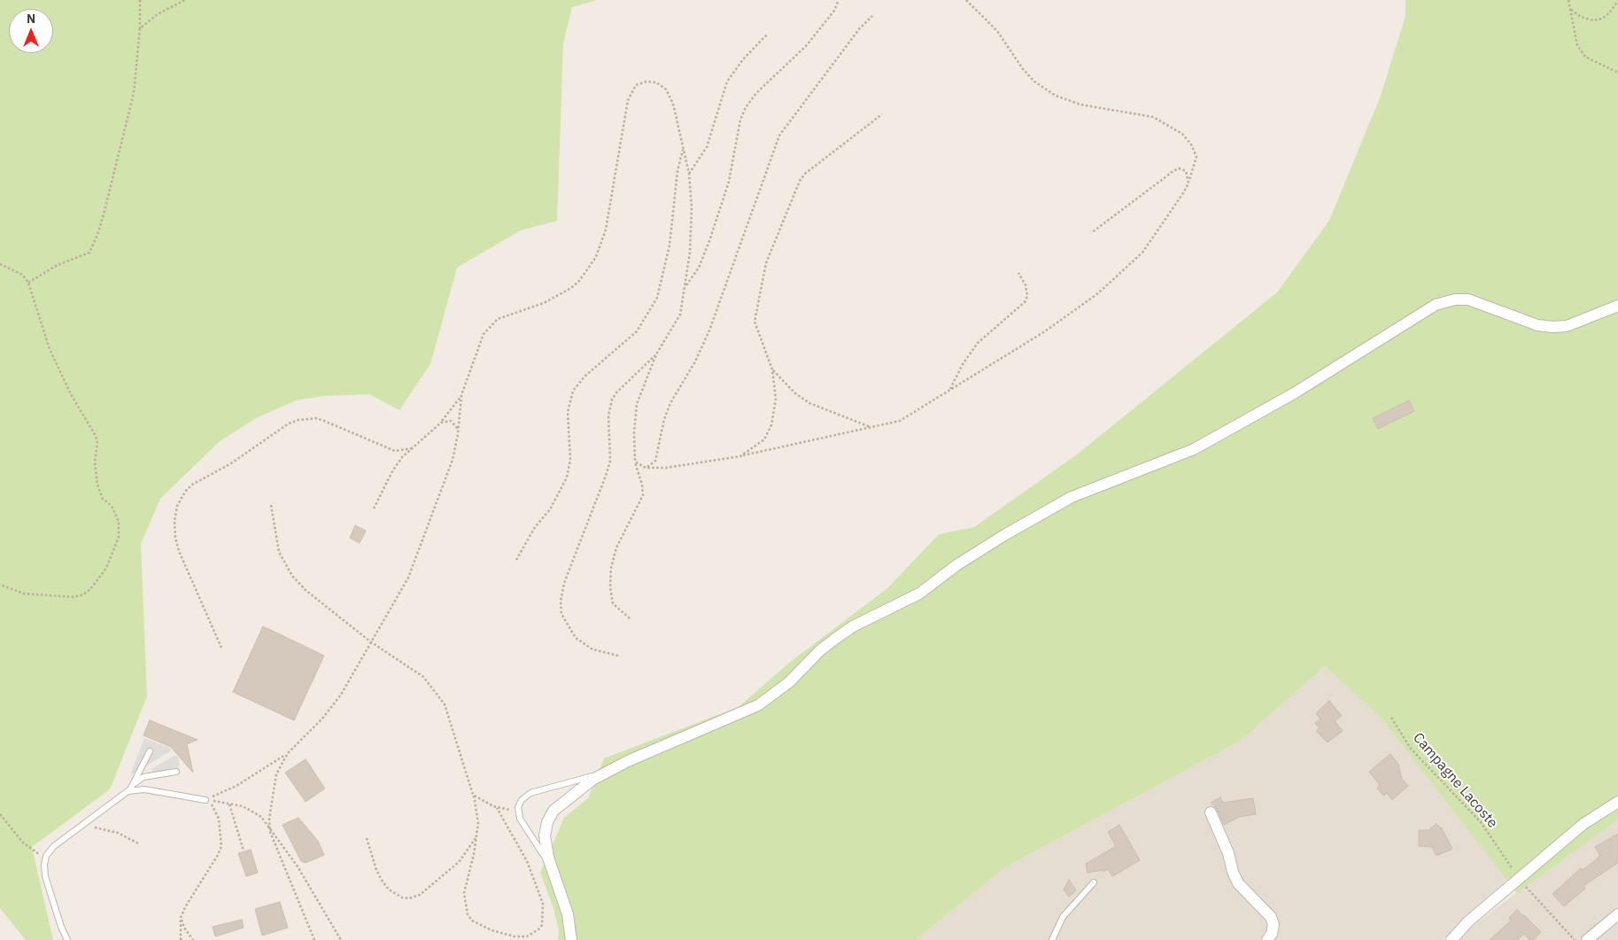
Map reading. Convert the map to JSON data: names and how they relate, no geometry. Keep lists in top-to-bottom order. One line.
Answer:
{"streets":{"path":["Campagne Lacoste"]},"north":"top"}
